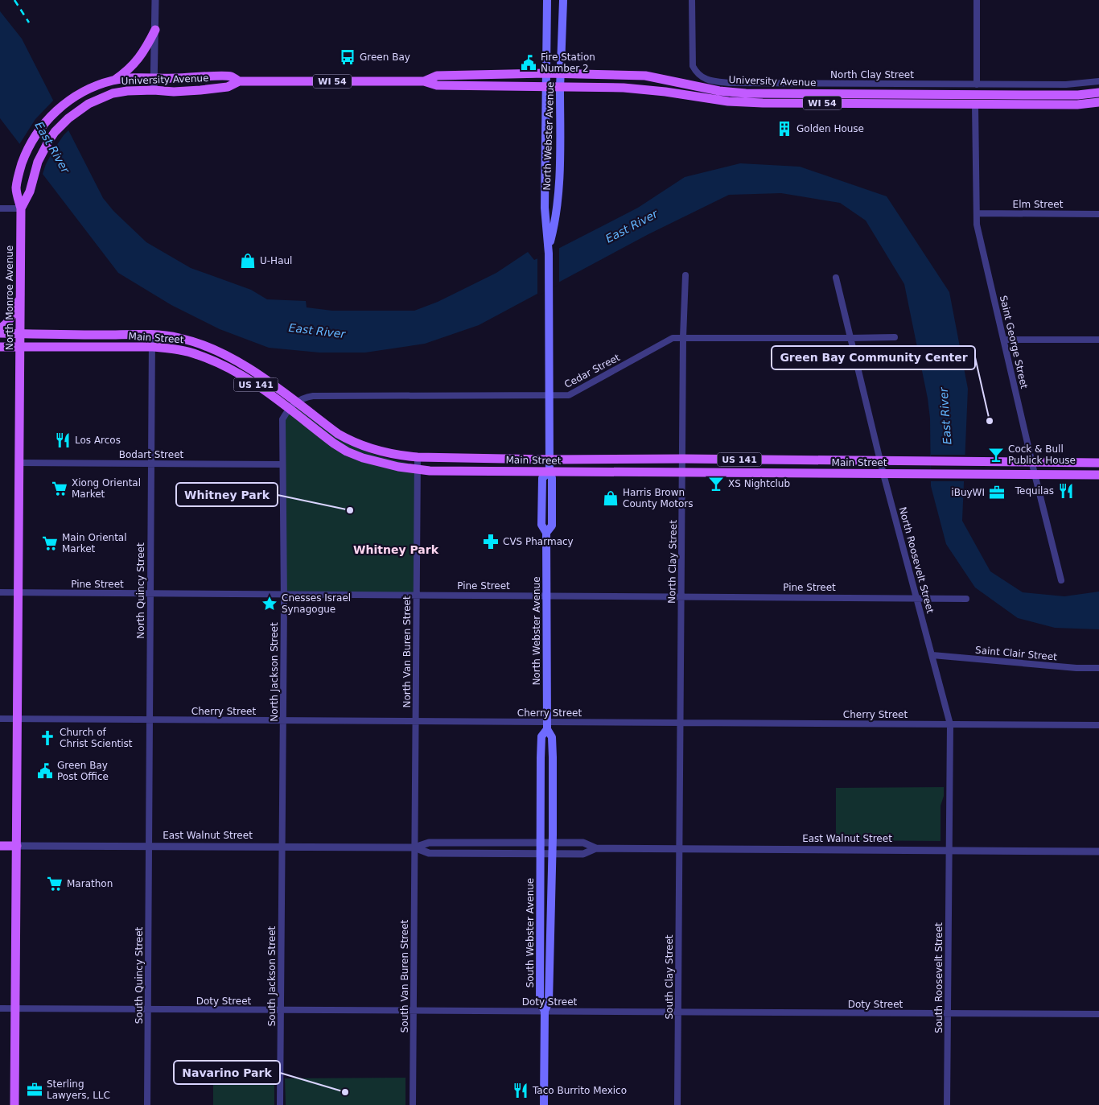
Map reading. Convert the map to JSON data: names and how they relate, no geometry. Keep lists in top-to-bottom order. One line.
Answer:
{"streets":{"main road":["University Avenue","WI 54","North Webster Avenue","North Monroe Avenue","Main Street","US 141","East Walnut Street","South Webster Avenue"],"street":["North Clay Street","Elm Street","Saint George Street","Cedar Street","Bodart Street","North Roosevelt Street","Pine Street","North Quincy Street","North Van Buren Street","Saint Clair Street","North Jackson Street","Cherry Street","South Quincy Street","South Jackson Street","South Van Buren Street","South Clay Street","South Roosevelt Street","Doty Street"]},"crossings":[["North Clay Street","Main Street"],["North Clay Street","Cedar Street"],["North Clay Street","Pine Street"],["North Clay Street","Cherry Street"],["North Clay Street","East Walnut Street"],["North Clay Street","South Clay Street"],["University Avenue","North Webster Avenue"],["University Avenue","North Monroe Avenue"],["University Avenue","Saint George Street"],["North Webster Avenue","Main Street"],["North Webster Avenue","Cedar Street"],["North Webster Avenue","Pine Street"],["North Webster Avenue","Cherry Street"],["North Webster Avenue","East Walnut Street"],["North Webster Avenue","South Webster Avenue"],["Elm Street","Saint George Street"],["North Monroe Avenue","Main Street"],["North Monroe Avenue","Bodart Street"],["North Monroe Avenue","Pine Street"],["North Monroe Avenue","Cherry Street"],["North Monroe Avenue","East Walnut Street"],["North Monroe Avenue","Doty Street"],["Main Street","Saint George Street"],["Main Street","Cedar Street"],["Main Street","North Roosevelt Street"],["Main Street","North Quincy Street"],["Main Street","North Van Buren Street"],["Main Street","North Jackson Street"],["Cedar Street","North Roosevelt Street"],["Cedar Street","North Jackson Street"],["Bodart Street","North Quincy Street"],["Bodart Street","North Jackson Street"],["North Roosevelt Street","Pine Street"],["North Roosevelt Street","Saint Clair Street"],["North Roosevelt Street","Cherry Street"],["North Roosevelt Street","East Walnut Street"],["North Roosevelt Street","South Roosevelt Street"],["Pine Street","North Quincy Street"],["Pine Street","North Van Buren Street"],["Pine Street","North Jackson Street"],["North Quincy Street","Cherry Street"],["North Quincy Street","East Walnut Street"],["North Quincy Street","South Quincy Street"],["North Van Buren Street","Cherry Street"],["North Van Buren Street","East Walnut Street"],["North Van Buren Street","South Van Buren Street"],["North Jackson Street","Cherry Street"],["North Jackson Street","East Walnut Street"],["North Jackson Street","South Jackson Street"],["East Walnut Street","South Webster Avenue"],["East Walnut Street","South Quincy Street"],["East Walnut Street","South Jackson Street"],["East Walnut Street","South Van Buren Street"],["East Walnut Street","South Clay Street"],["East Walnut Street","South Roosevelt Street"],["South Webster Avenue","Doty Street"],["South Quincy Street","Doty Street"],["South Jackson Street","Doty Street"],["South Van Buren Street","Doty Street"],["South Clay Street","Doty Street"],["South Roosevelt Street","Doty Street"]],"districts":["Whitney Park"],"water":["East River"],"places":{"bus stop":["Green Bay"],"public building":["Fire Station Number 2","Green Bay Post Office"],"building":["Golden House"],"shop":["U-Haul","Harris Brown County Motors"],"other":["Green Bay Community Center","Whitney Park","Navarino Park"],"restaurant":["Los Arcos","Tequilas","Taco Burrito Mexico"],"bar":["Cock & Bull Publick House","XS Nightclub"],"supermarket":["Xiong Oriental Market","Main Oriental Market","Marathon"],"office":["iBuyWI","Sterling Lawyers, LLC"],"pharmacy":["CVS Pharmacy"],"place":["Cnesses Israel Synagogue"],"church":["Church of Christ Scientist"]}}
